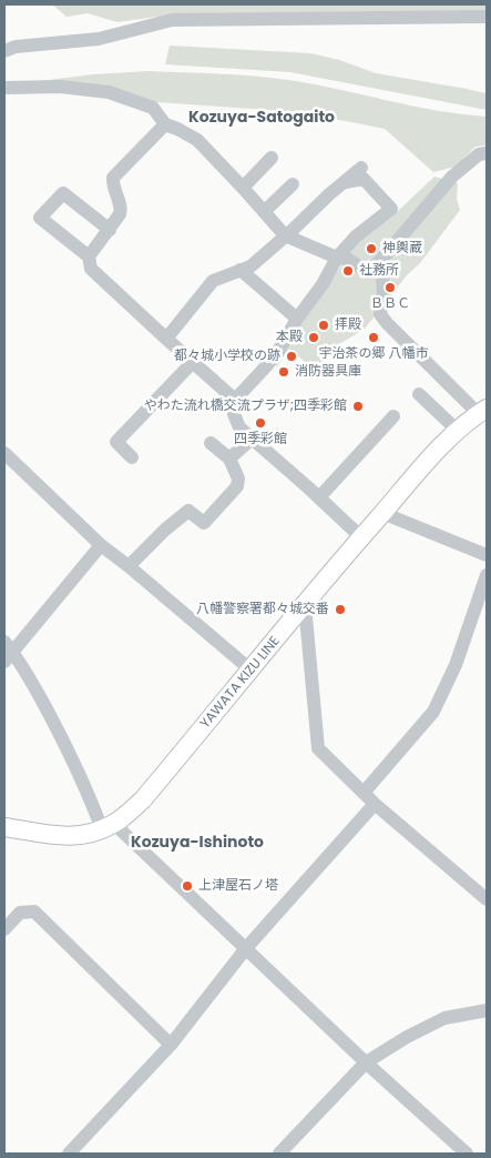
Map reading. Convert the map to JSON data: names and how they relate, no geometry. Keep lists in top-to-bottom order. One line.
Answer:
{"streets":{"main road":["YAWATA KIZU LINE"]},"districts":["Kozuya-Satogaito","Kozuya-Ishinoto"],"places":["神輿蔵","社務所","ＢＢＣ","拝殿","本殿","宇治茶の郷 八幡市","都々城小学校の跡","消防器具庫","やわた流れ橋交流プラザ;四季彩館","四季彩館","八幡警察署都々城交番","上津屋石ノ塔"]}
